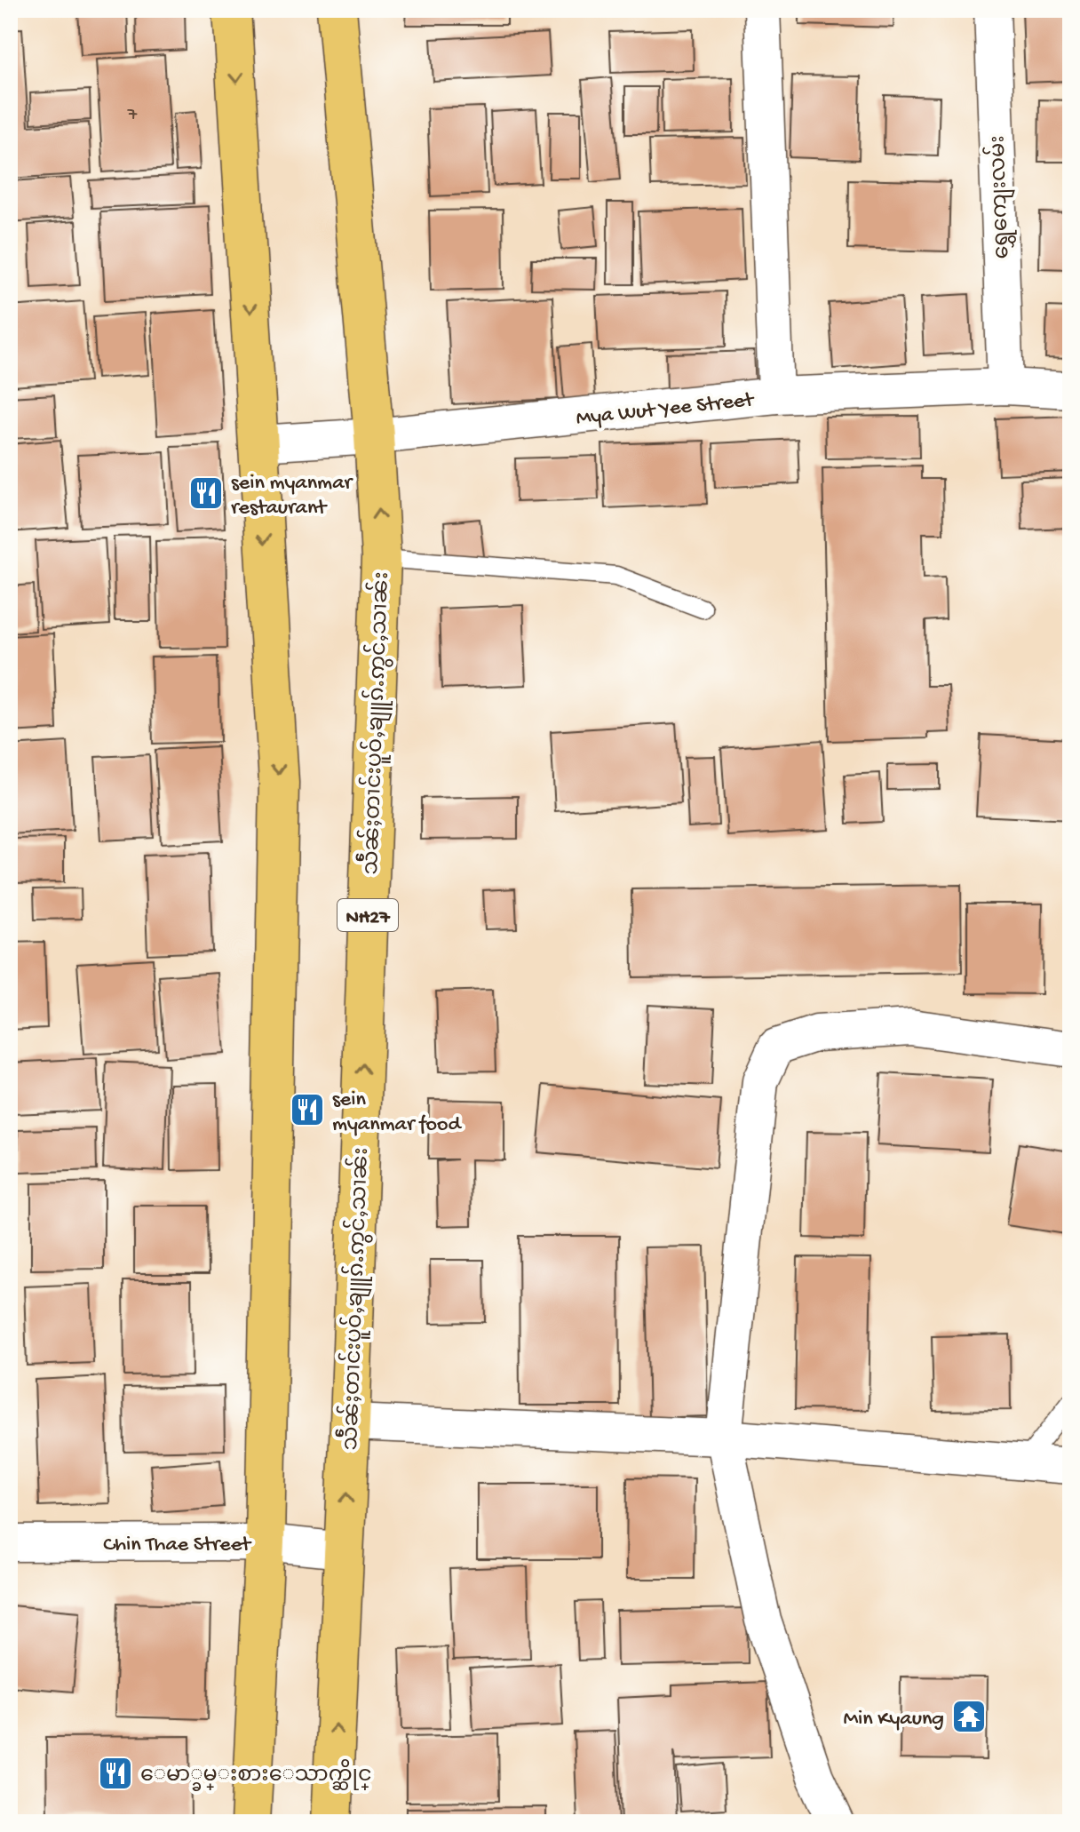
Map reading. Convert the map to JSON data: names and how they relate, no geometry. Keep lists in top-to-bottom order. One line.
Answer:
{"streets":{"highway":["သဵႅၼ်ႈတၢင်းပူဝ်ႇၶျူၵ်ႉဢွင်ႇသၢၼ်း","NH27"],"street":["ရွှေကျေးလမ်း","Mya Wut Yee Street","Chin Thae Street"]},"crossings":[["ရွှေကျေးလမ်း","Mya Wut Yee Street"],["Mya Wut Yee Street","သဵႅၼ်ႈတၢင်းပူဝ်ႇၶျူၵ်ႉဢွင်ႇသၢၼ်း"],["သဵႅၼ်ႈတၢင်းပူဝ်ႇၶျူၵ်ႉဢွင်ႇသၢၼ်း","Chin Thae Street"]],"places":{"restaurant":["sein myanmar restaurant","sein myanmar food","ေမာ္ခမ္းစားေသာက္ဆိုင္"],"temple":["Min Kyaung"]},"house_numbers":["7"]}
